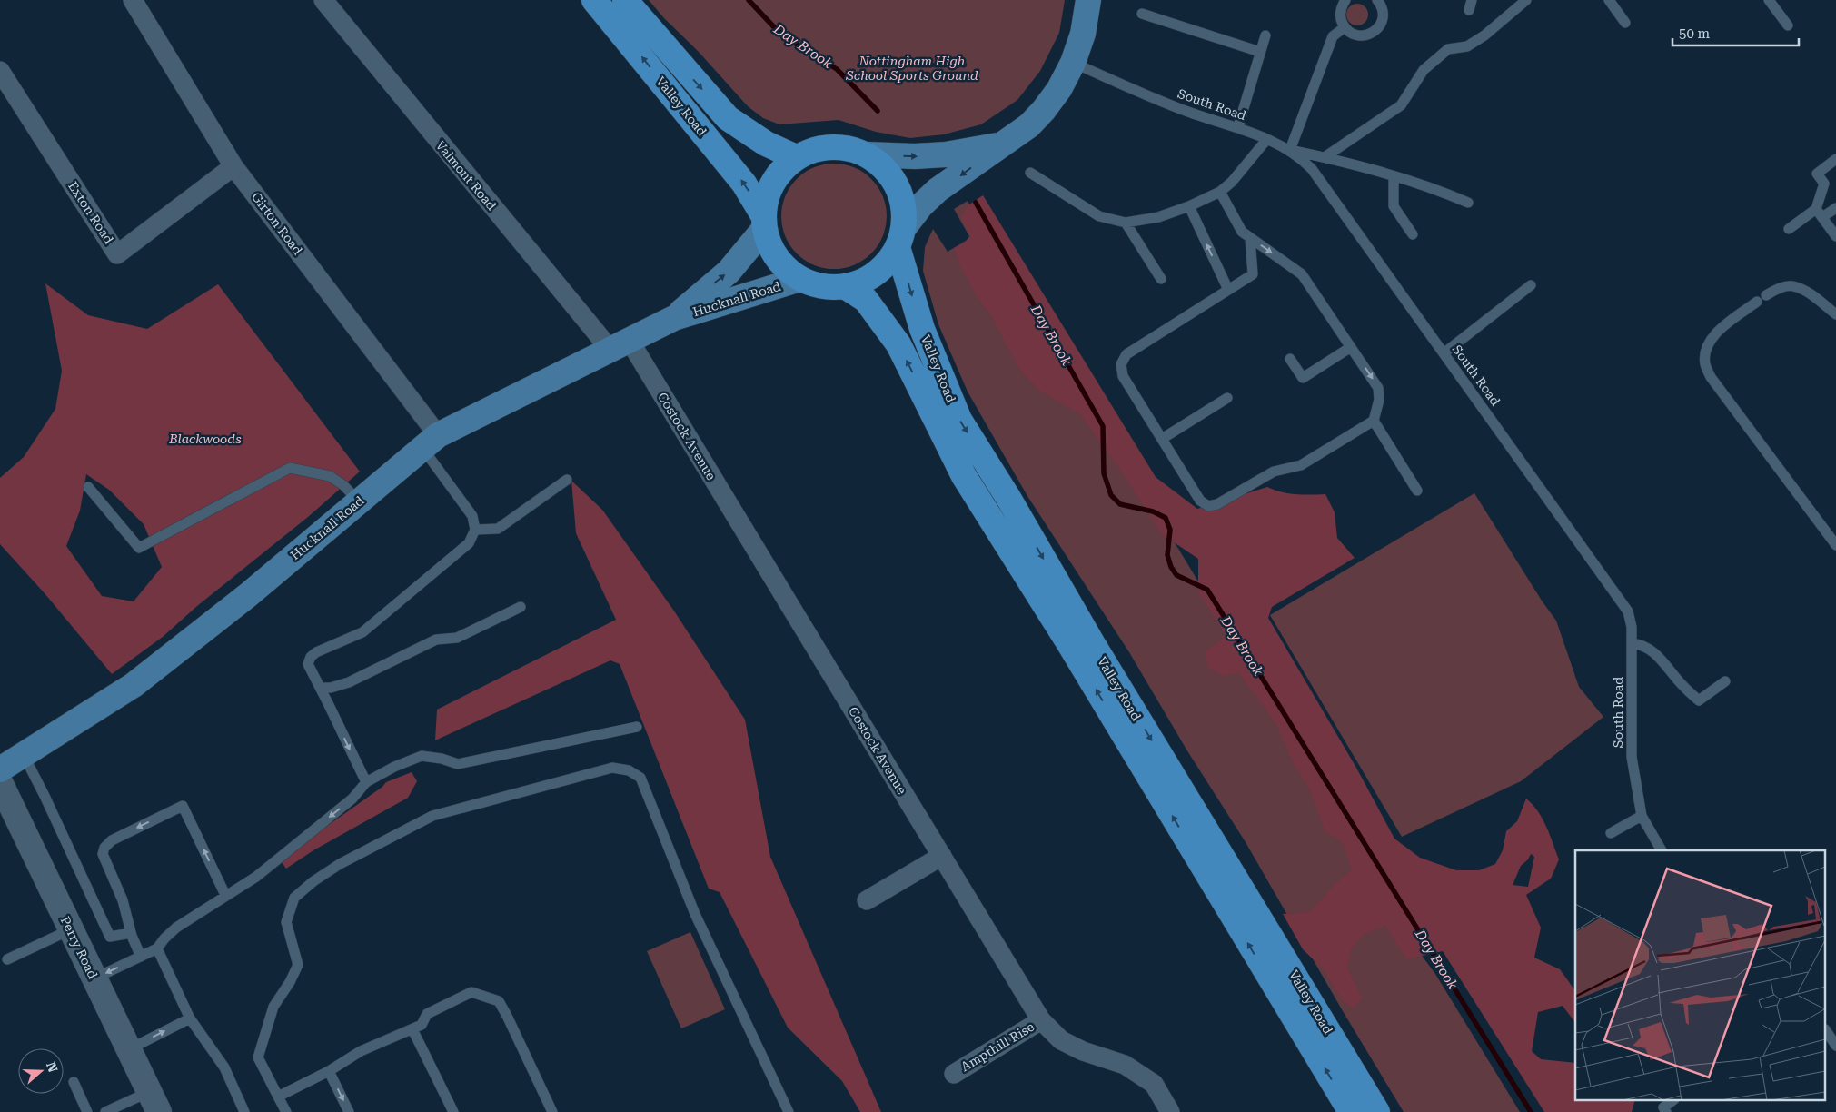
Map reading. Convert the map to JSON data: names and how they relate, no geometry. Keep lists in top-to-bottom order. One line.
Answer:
{"streets":{"highway":["Valley Road"],"main road":["Hucknall Road"],"street":["Valmont Road","Exton Road","Girton Road","Costock Avenue","Perry Road","Ampthill Rise"],"lane":["South Road"]},"crossings":[["Valley Road","Hucknall Road"],["Valmont Road","Hucknall Road"],["Valmont Road","Costock Avenue"],["Exton Road","Girton Road"],["Girton Road","Hucknall Road"],["Hucknall Road","Costock Avenue"],["Costock Avenue","Ampthill Rise"]],"water":["Day Brook"],"parks":["Nottingham High School Sports Ground","Blackwoods"],"scale_bar":"50 m","north":"right"}
